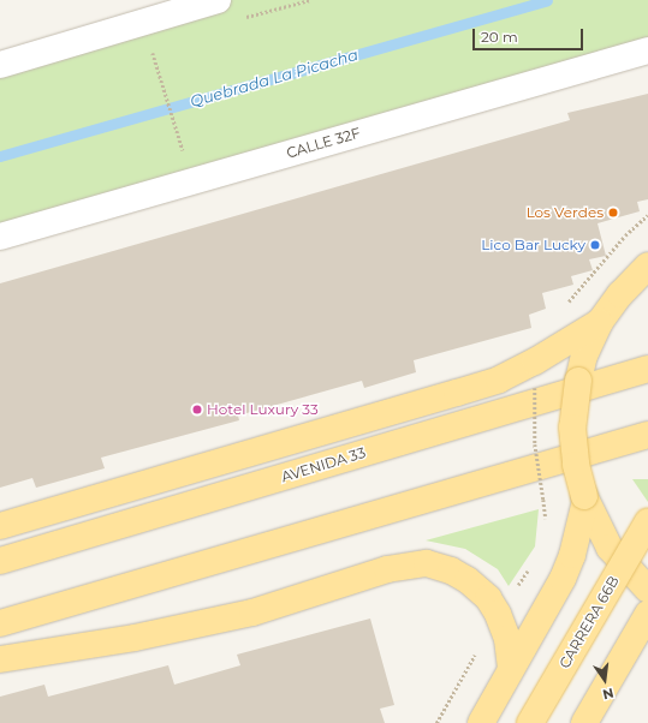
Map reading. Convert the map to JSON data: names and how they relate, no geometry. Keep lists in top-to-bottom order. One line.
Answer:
{"streets":{"main road":["AVENIDA 33","CARRERA 66B"],"street":["CALLE 32F"]},"water":["Quebrada La Picacha"],"places":["Los Verdes","Lico Bar Lucky","Hotel Luxury 33"],"scale_bar":"20 m","north":"bottom"}
